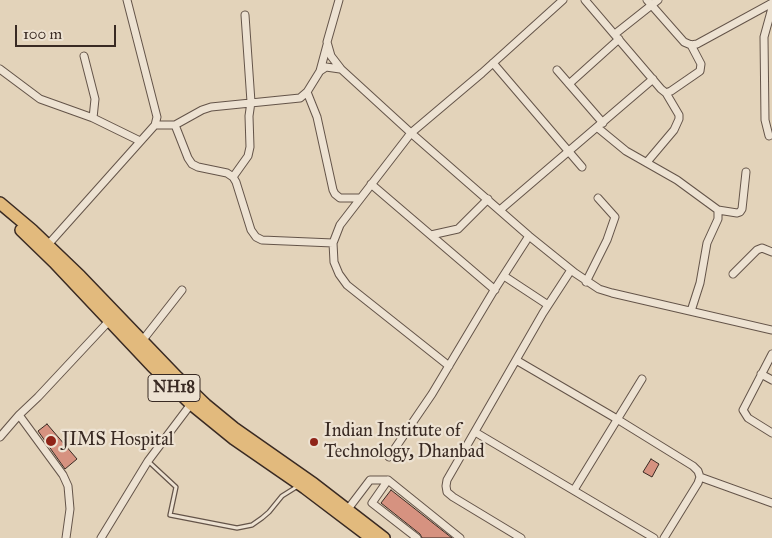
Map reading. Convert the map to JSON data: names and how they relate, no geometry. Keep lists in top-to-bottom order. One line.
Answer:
{"streets":{"highway":["NH18"]},"places":["JIMS Hospital","Indian Institute of Technology, Dhanbad"],"scale_bar":"100 m"}
